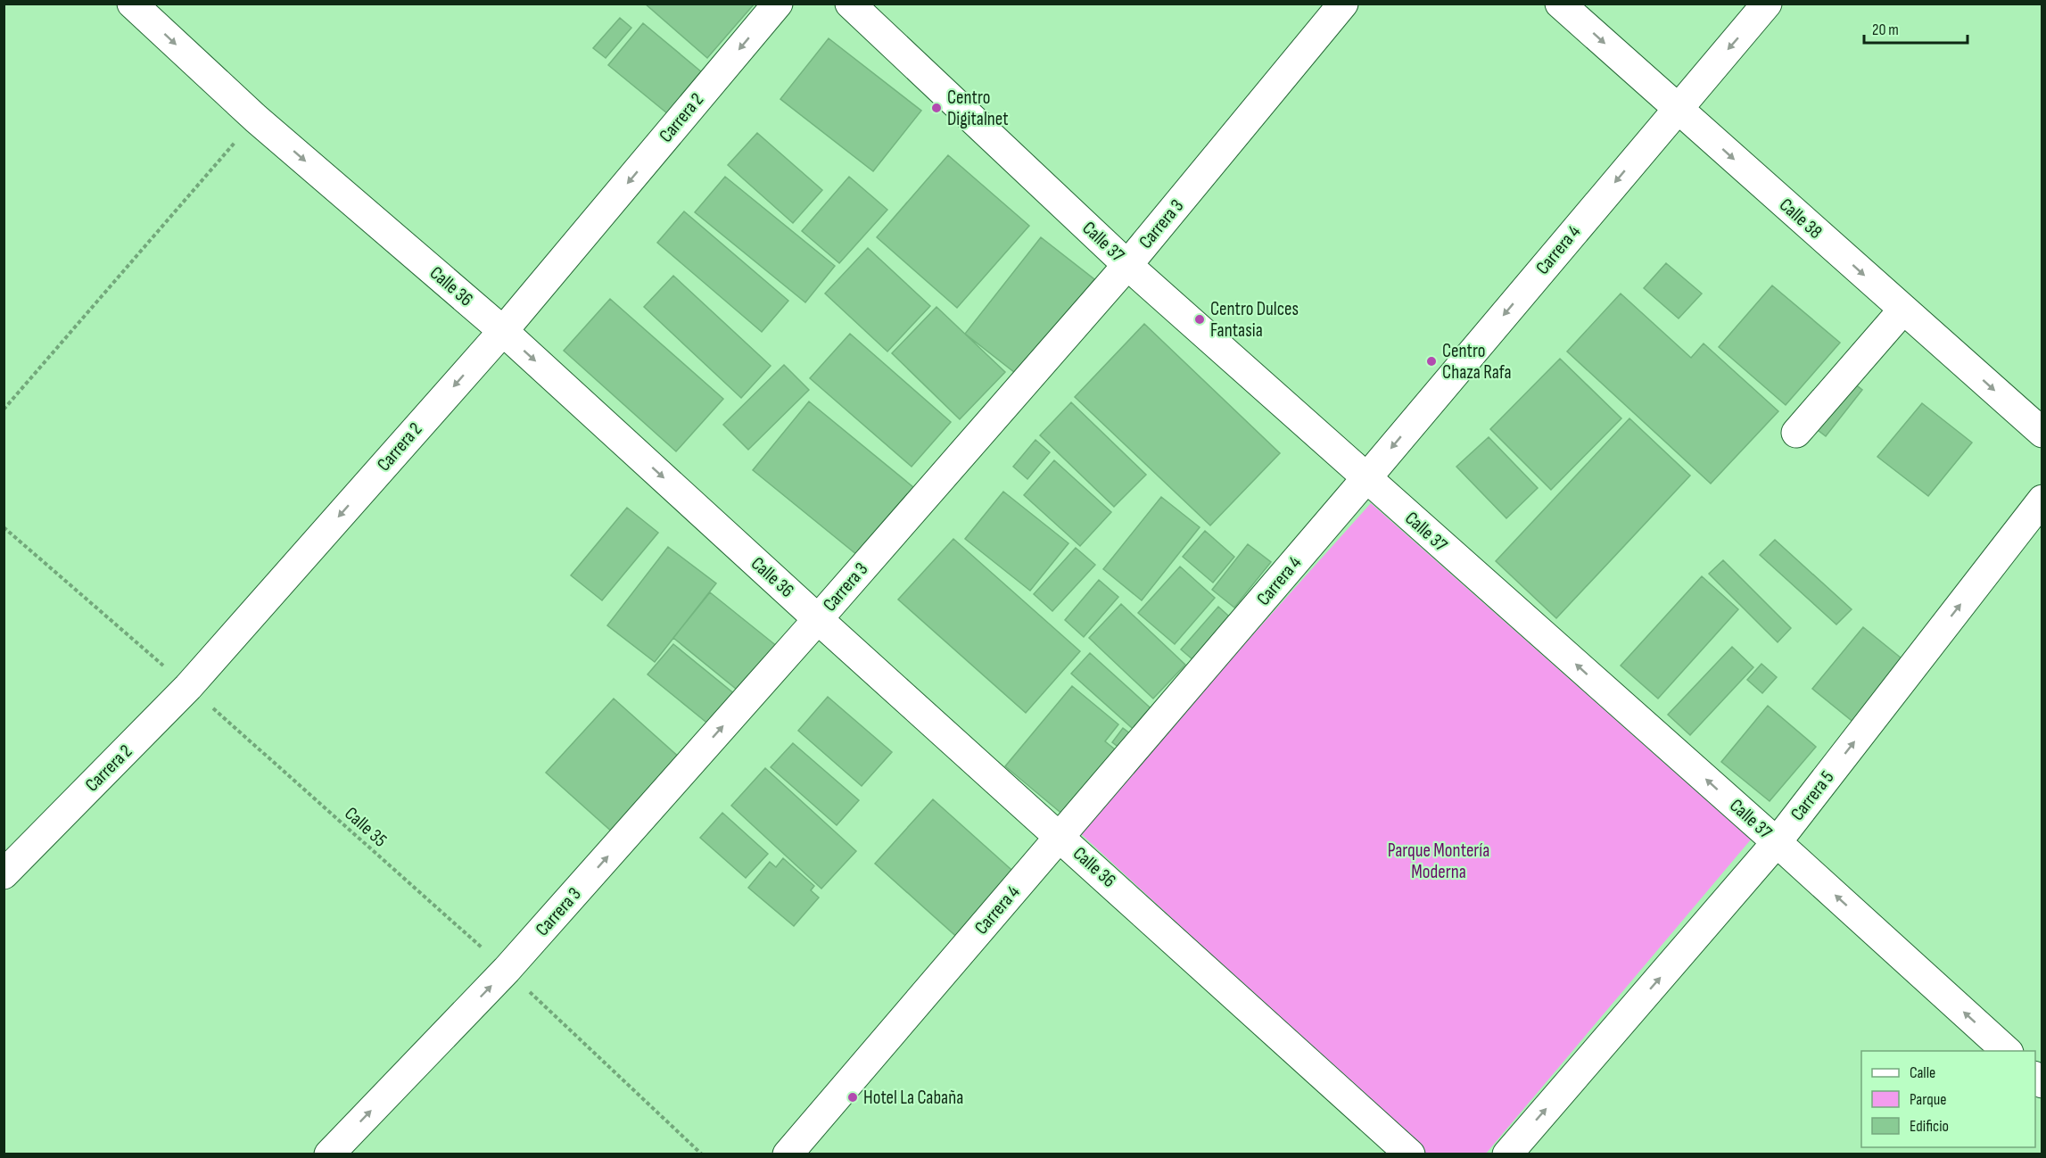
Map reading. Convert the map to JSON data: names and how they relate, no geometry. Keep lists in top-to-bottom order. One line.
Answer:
{"streets":{"street":["Carrera 2","Calle 38","Carrera 3","Calle 37","Carrera 4","Calle 36","Carrera 5"],"path":["Calle 35"]},"crossings":[["Carrera 2","Calle 36"],["Carrera 2","Calle 35"],["Calle 38","Carrera 4"],["Carrera 3","Calle 37"],["Carrera 3","Calle 36"],["Carrera 3","Calle 35"],["Calle 37","Carrera 4"],["Calle 37","Carrera 5"],["Carrera 4","Calle 36"]],"one_way":["Carrera 2","Calle 38","Carrera 3","Calle 37","Carrera 4","Calle 36","Carrera 5"],"parks":["Parque Montería Moderna"],"places":["Centro Digitalnet","Centro Dulces Fantasia","Centro Chaza Rafa","Hotel La Cabaña"],"legend":["Calle","Parque","Edificio"],"scale_bar":"20 m"}
